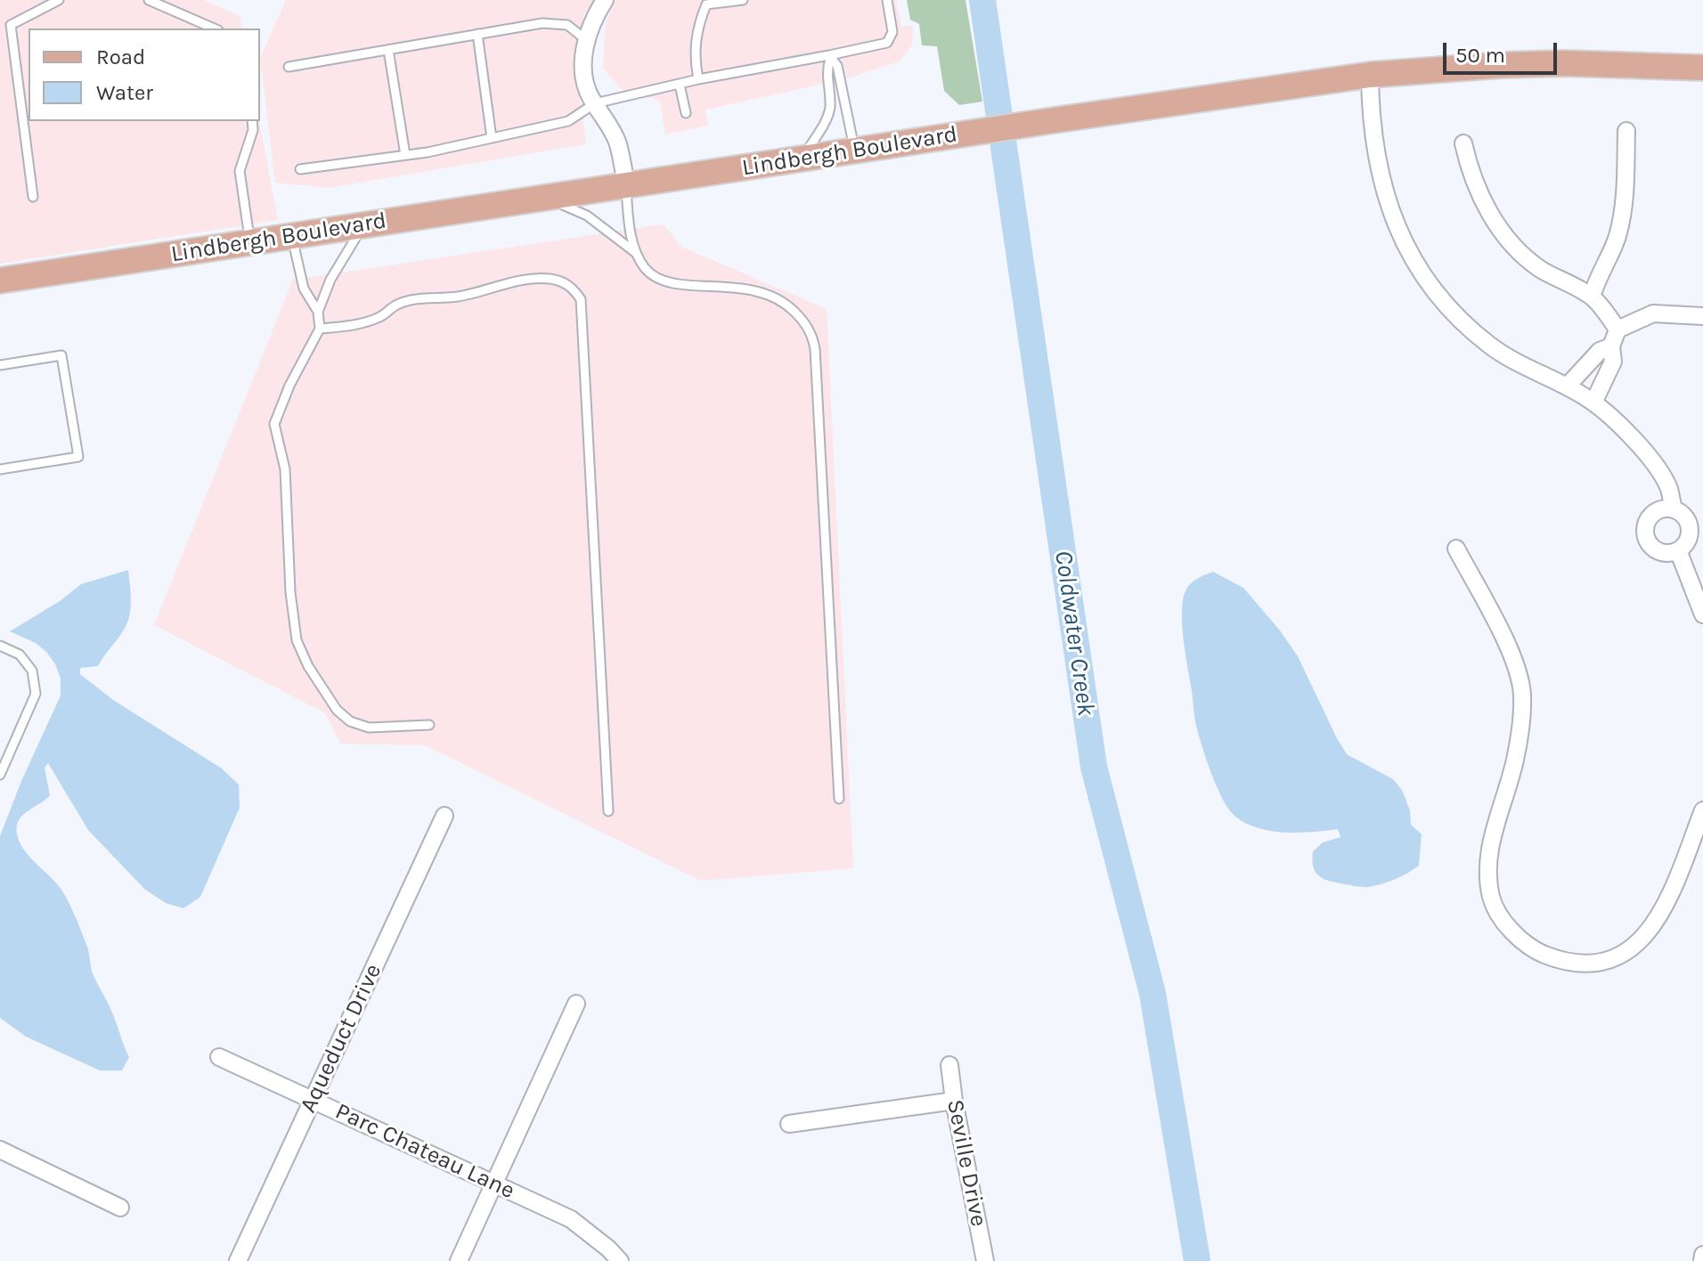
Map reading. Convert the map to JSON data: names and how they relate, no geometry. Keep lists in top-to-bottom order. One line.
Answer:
{"streets":{"main road":["Lindbergh Boulevard"],"street":["Aqueduct Drive","Parc Chateau Lane","Seville Drive"]},"crossings":[["Aqueduct Drive","Parc Chateau Lane"]],"water":["Coldwater Creek"],"legend":["Road","Water"],"scale_bar":"50 m"}
